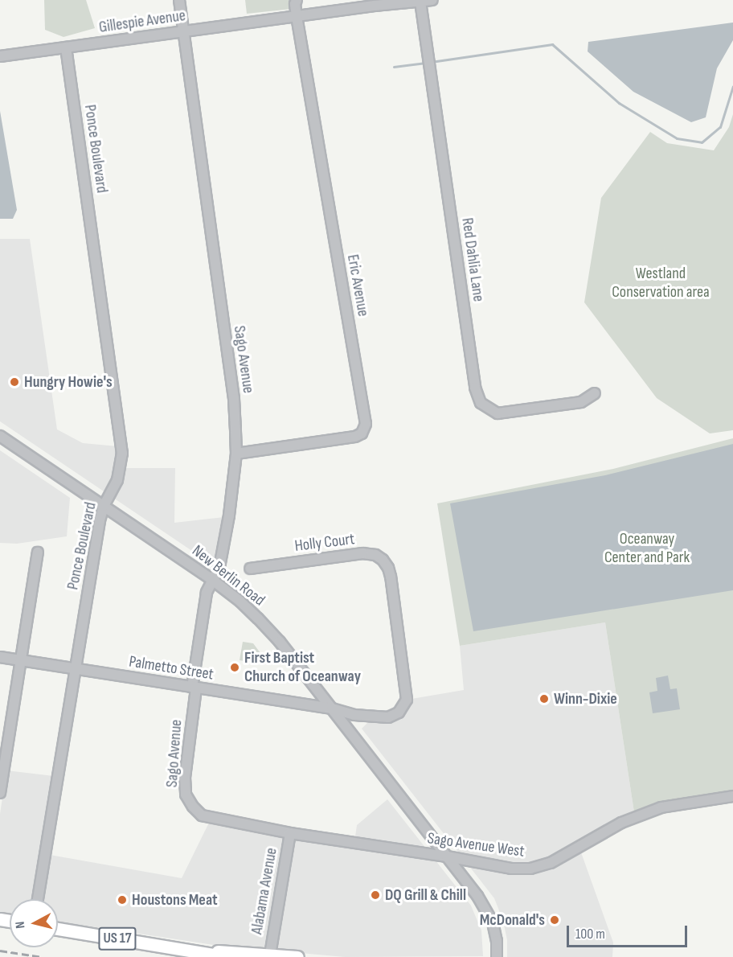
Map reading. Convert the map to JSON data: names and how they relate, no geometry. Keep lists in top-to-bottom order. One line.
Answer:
{"streets":{"main road":["US 17"],"street":["Gillespie Avenue","Ponce Boulevard","Red Dahlia Lane","Eric Avenue","Sago Avenue","Holly Court","New Berlin Road","Palmetto Street","Sago Avenue West","Alabama Avenue"]},"crossings":[["Gillespie Avenue","Ponce Boulevard"],["Gillespie Avenue","Red Dahlia Lane"],["Gillespie Avenue","Eric Avenue"],["Gillespie Avenue","Sago Avenue"],["Ponce Boulevard","New Berlin Road"],["Ponce Boulevard","Palmetto Street"],["Eric Avenue","Sago Avenue"],["Sago Avenue","New Berlin Road"],["Sago Avenue","Palmetto Street"],["Sago Avenue","Sago Avenue West"],["Holly Court","Palmetto Street"],["New Berlin Road","Palmetto Street"],["New Berlin Road","Sago Avenue West"],["Sago Avenue West","Alabama Avenue"],["Alabama Avenue","US 17"]],"parks":["Westland Conservation area","Oceanway Center and Park"],"places":["Hungry Howie's","First Baptist Church of Oceanway","Winn-Dixie","DQ Grill & Chill","Houstons Meat","McDonald's"],"scale_bar":"100 m","north":"left"}
